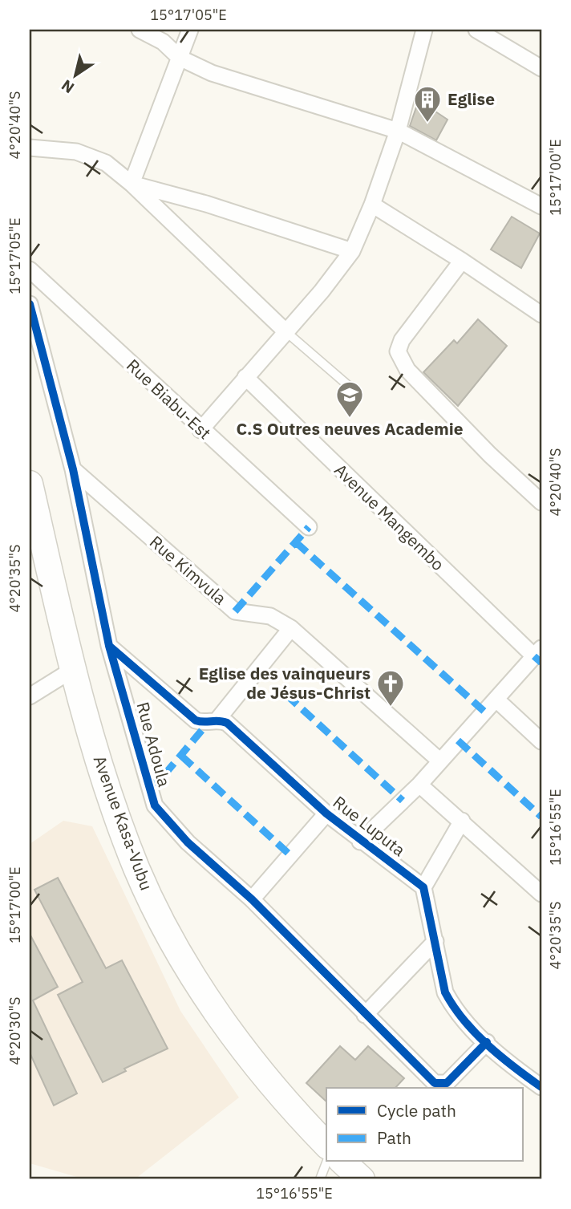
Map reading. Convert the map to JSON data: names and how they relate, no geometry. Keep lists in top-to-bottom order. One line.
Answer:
{"streets":{"main road":["Avenue Kasa-Vubu"],"street":["Rue Biabu-Est","Avenue Mangembo","Rue Kimvula","Rue Adoula","Rue Luputa"]},"crossings":[["Rue Kimvula","Rue Adoula"]],"places":{"building":["Eglise"],"school or university":["C.S Outres neuves Academie"],"church":["Eglise des vainqueurs de Jésus-Christ"]},"legend":["Cycle path","Path"],"north":"bottom left","coordinates":["15°17'05\"E","4°20'40\"S","15°17'00\"E","4°20'35\"S","15°16'55\"E","4°20'30\"S"]}
